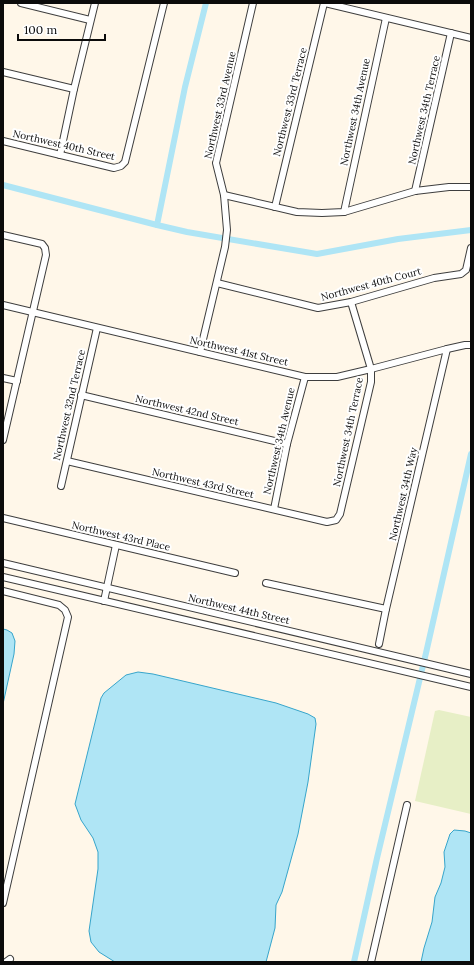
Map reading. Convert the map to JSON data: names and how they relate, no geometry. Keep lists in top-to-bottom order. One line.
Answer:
{"streets":{"street":["Northwest 33rd Terrace","Northwest 33rd Avenue","Northwest 34th Terrace","Northwest 34th Avenue","Northwest 40th Street","Northwest 40th Court","Northwest 41st Street","Northwest 32nd Terrace","Northwest 42nd Street","Northwest 43rd Street","Northwest 34th Way","Northwest 43rd Place","Northwest 44th Street"]},"crossings":[["Northwest 33rd Avenue","Northwest 40th Court"],["Northwest 33rd Avenue","Northwest 41st Street"],["Northwest 34th Terrace","Northwest 40th Court"],["Northwest 34th Terrace","Northwest 41st Street"],["Northwest 34th Terrace","Northwest 43rd Street"],["Northwest 34th Avenue","Northwest 41st Street"],["Northwest 34th Avenue","Northwest 42nd Street"],["Northwest 34th Avenue","Northwest 43rd Street"],["Northwest 41st Street","Northwest 32nd Terrace"],["Northwest 41st Street","Northwest 34th Way"],["Northwest 32nd Terrace","Northwest 42nd Street"],["Northwest 32nd Terrace","Northwest 43rd Street"]],"scale_bar":"100 m"}
